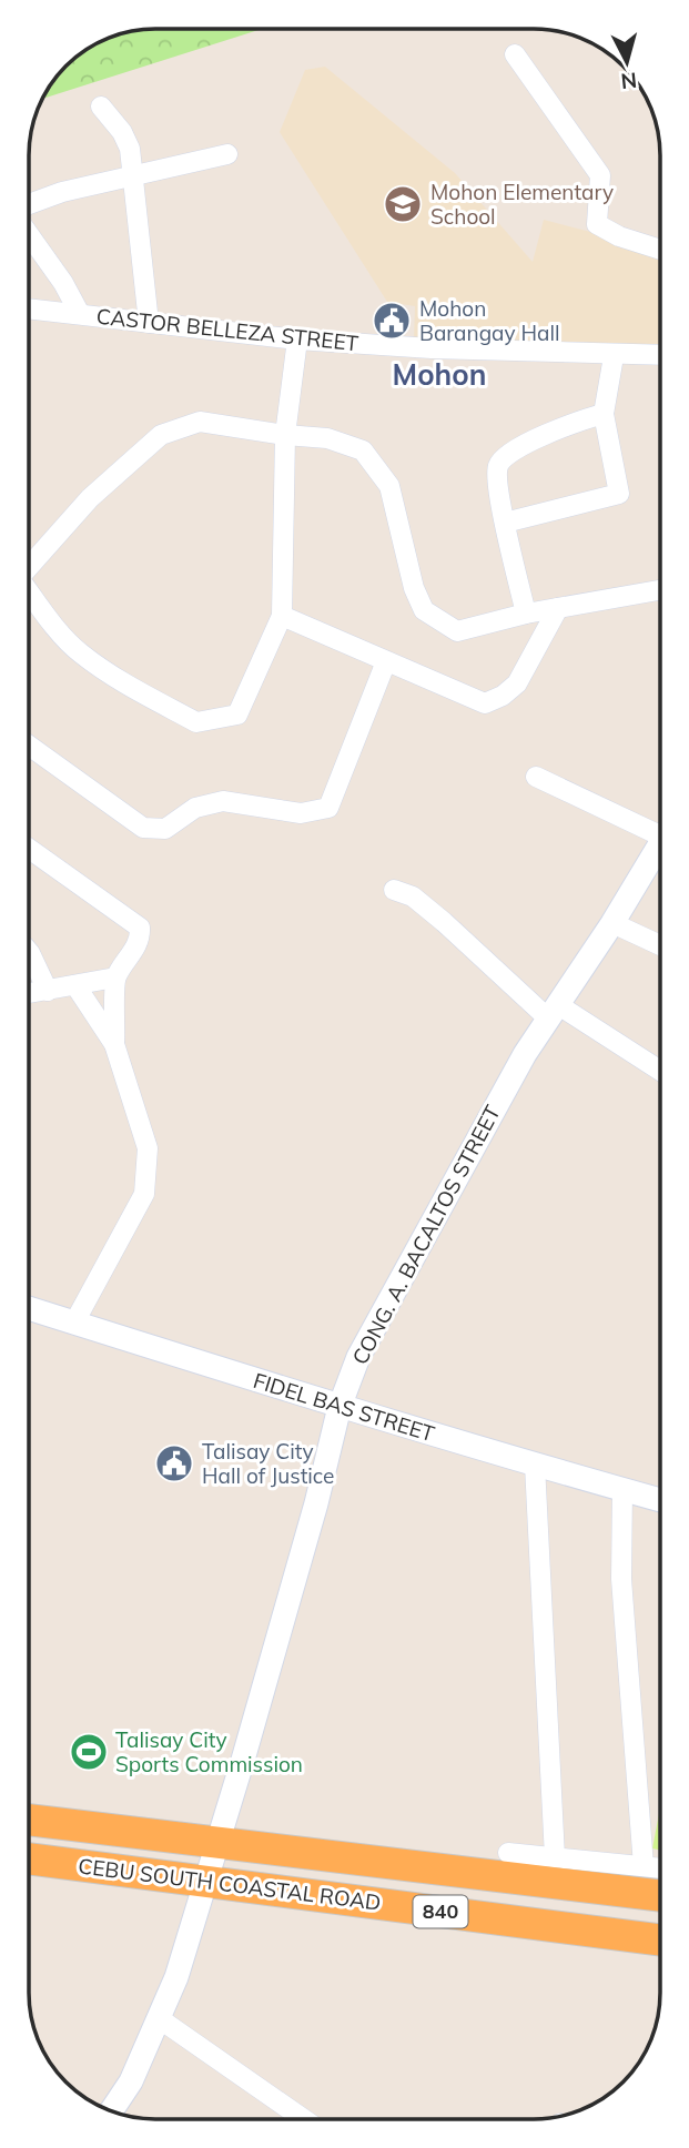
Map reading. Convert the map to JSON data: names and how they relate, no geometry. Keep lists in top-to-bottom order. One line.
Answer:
{"streets":{"highway":["CEBU SOUTH COASTAL ROAD","840"],"street":["CASTOR BELLEZA STREET","CONG. A. BACALTOS STREET","FIDEL BAS STREET"]},"crossings":[["CONG. A. BACALTOS STREET","FIDEL BAS STREET"],["CONG. A. BACALTOS STREET","CEBU SOUTH COASTAL ROAD"]],"districts":["Mohon"],"places":{"school or university":["Mohon Elementary School"],"public building":["Mohon Barangay Hall","Talisay City Hall of Justice"],"sports":["Talisay City Sports Commission"]},"north":"bottom"}
